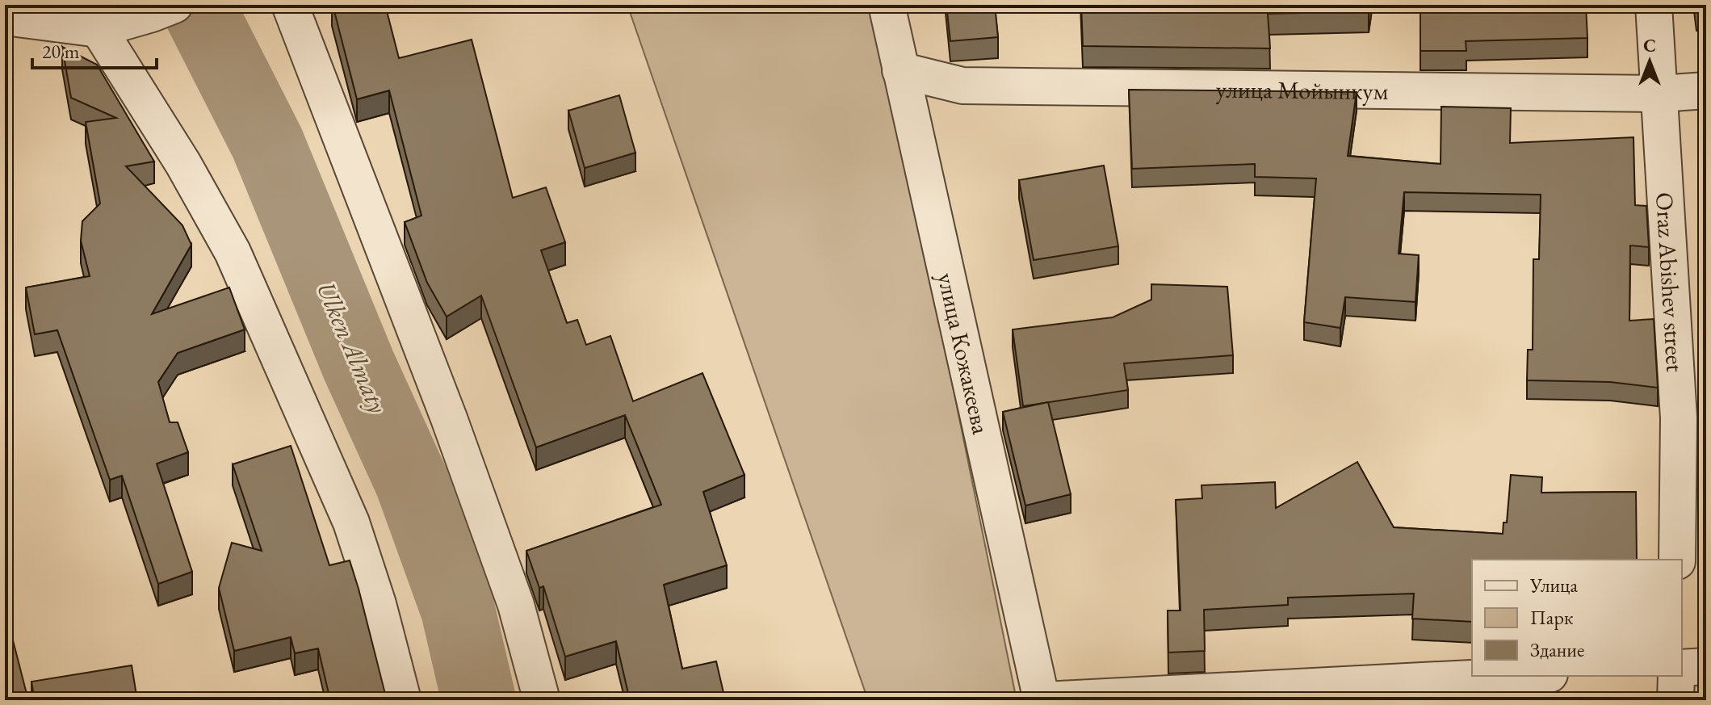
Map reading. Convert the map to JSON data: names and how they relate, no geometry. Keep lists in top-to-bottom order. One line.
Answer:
{"streets":{"street":["улица Мойынкум","Oraz Abishev street","улица Кожакеева"]},"crossings":[["улица Мойынкум","Oraz Abishev street"],["улица Мойынкум","улица Кожакеева"]],"water":["Ulken Almaty"],"legend":["Улица","Парк","Здание"],"scale_bar":"20 m","north":"top"}
